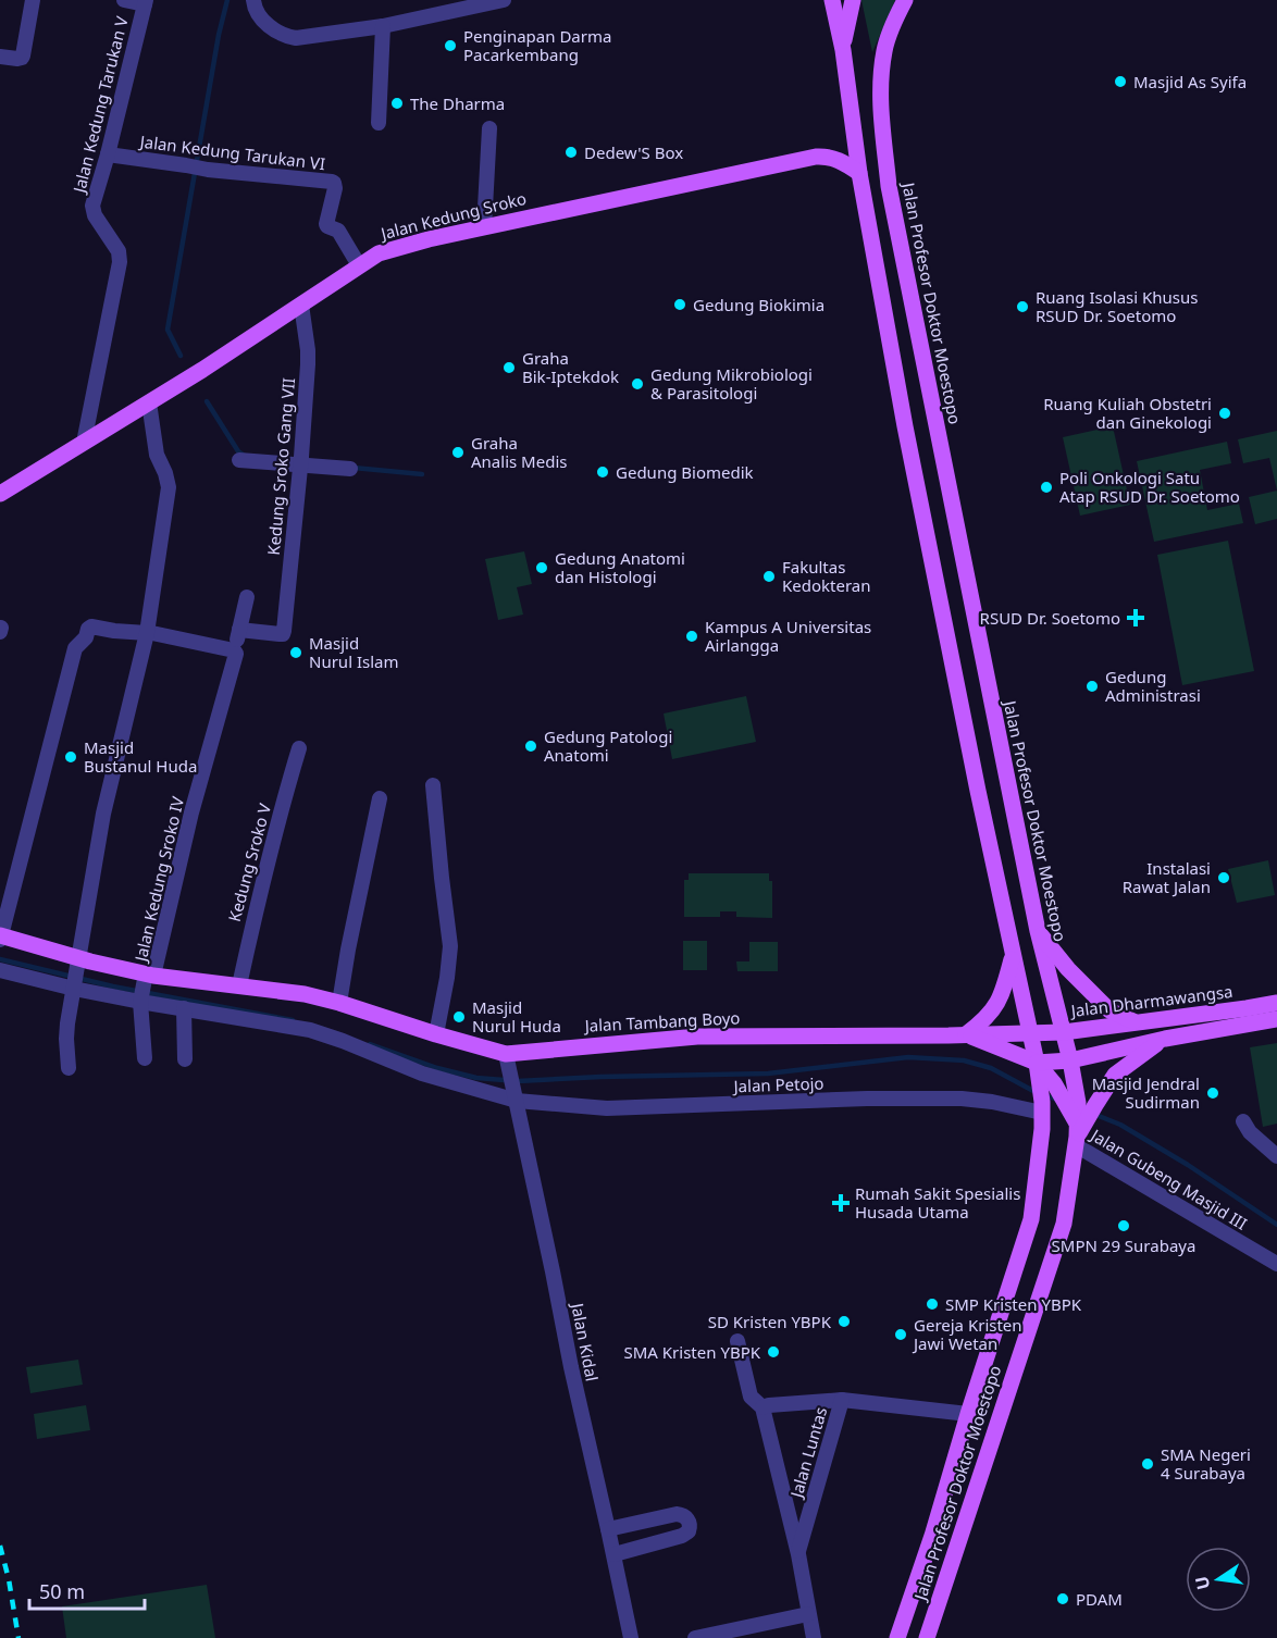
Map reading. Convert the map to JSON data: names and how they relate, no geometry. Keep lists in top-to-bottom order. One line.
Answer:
{"streets":{"main road":["Jalan Kedung Sroko","Jalan Profesor Doktor Moestopo","Jalan Dharmawangsa","Jalan Tambang Boyo"],"street":["Jalan Kedung Tarukan V","Jalan Kedung Tarukan VI","Kedung Sroko Gang VII","Kedung Sroko V","Jalan Kedung Sroko IV","Jalan Petojo","Jalan Gubeng Masjid III","Jalan Kidal","Jalan Luntas"]},"crossings":[["Jalan Kedung Tarukan V","Jalan Kedung Tarukan VI"],["Jalan Kedung Tarukan V","Jalan Kedung Sroko"],["Jalan Kedung Tarukan VI","Jalan Kedung Sroko"],["Jalan Kedung Sroko","Jalan Profesor Doktor Moestopo"],["Jalan Kedung Sroko","Kedung Sroko Gang VII"],["Jalan Profesor Doktor Moestopo","Jalan Dharmawangsa"],["Jalan Profesor Doktor Moestopo","Jalan Tambang Boyo"],["Jalan Profesor Doktor Moestopo","Jalan Petojo"],["Jalan Profesor Doktor Moestopo","Jalan Gubeng Masjid III"],["Jalan Profesor Doktor Moestopo","Jalan Luntas"],["Kedung Sroko Gang VII","Jalan Kedung Sroko IV"],["Kedung Sroko V","Jalan Tambang Boyo"],["Jalan Kedung Sroko IV","Jalan Tambang Boyo"],["Jalan Kedung Sroko IV","Jalan Petojo"],["Jalan Dharmawangsa","Jalan Tambang Boyo"],["Jalan Tambang Boyo","Jalan Kidal"],["Jalan Petojo","Jalan Kidal"]],"places":{"other":["Penginapan Darma Pacarkembang","Masjid As Syifa","The Dharma","Dedew'S Box","Gedung Biokimia","Ruang Isolasi Khusus RSUD Dr. Soetomo","Graha Bik-Iptekdok","Gedung Mikrobiologi & Parasitologi","Ruang Kuliah Obstetri dan Ginekologi","Graha Analis Medis","Gedung Biomedik","Poli Onkologi Satu Atap RSUD Dr. Soetomo","Gedung Anatomi dan Histologi","Fakultas Kedokteran","Kampus A Universitas Airlangga","Masjid Nurul Islam","Gedung Administrasi","Gedung Patologi Anatomi","Masjid Bustanul Huda","Instalasi Rawat Jalan","Masjid Nurul Huda","Masjid Jendral Sudirman","SMPN 29 Surabaya","SMP Kristen YBPK","SD Kristen YBPK","Gereja Kristen Jawi Wetan","SMA Kristen YBPK","SMA Negeri 4 Surabaya","PDAM"],"health":["RSUD Dr. Soetomo","Rumah Sakit Spesialis Husada Utama"]},"scale_bar":"50 m","north":"left"}
